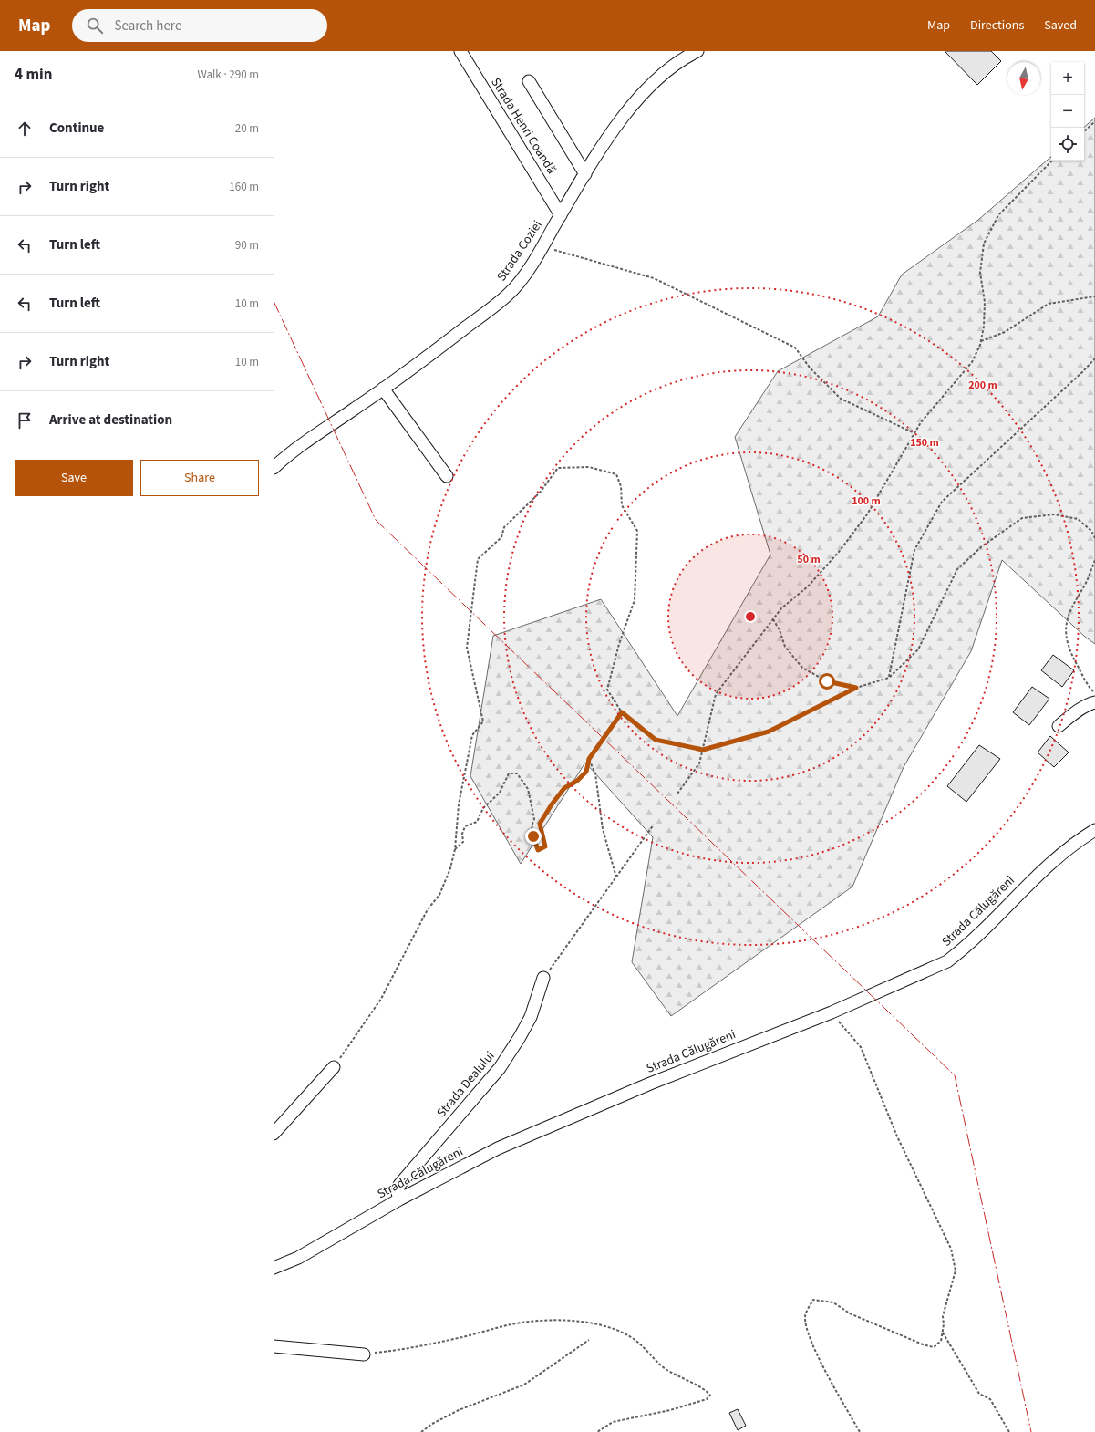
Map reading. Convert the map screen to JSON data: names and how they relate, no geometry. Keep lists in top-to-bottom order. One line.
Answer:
{"streets":{"street":["Strada Henri Coandă","Strada Coziei","Strada Călugăreni","Strada Dealului"]},"crossings":[["Strada Henri Coandă","Strada Coziei"],["Strada Călugăreni","Strada Dealului"]],"north":"bottom","page":{"header":"Map","search":"Search here","nav":["Map","Directions","Saved"],"heading":["4 min","Walk · 290 m"],"map_buttons":["+","−"],"list":[["Continue","20 m"],["Turn right","160 m"],["Turn left","90 m"],["Turn left","10 m"],["Turn right","10 m"],"Arrive at destination"],"buttons":["Save","Share"]},"rings":["200 m","150 m","100 m","50 m"]}
